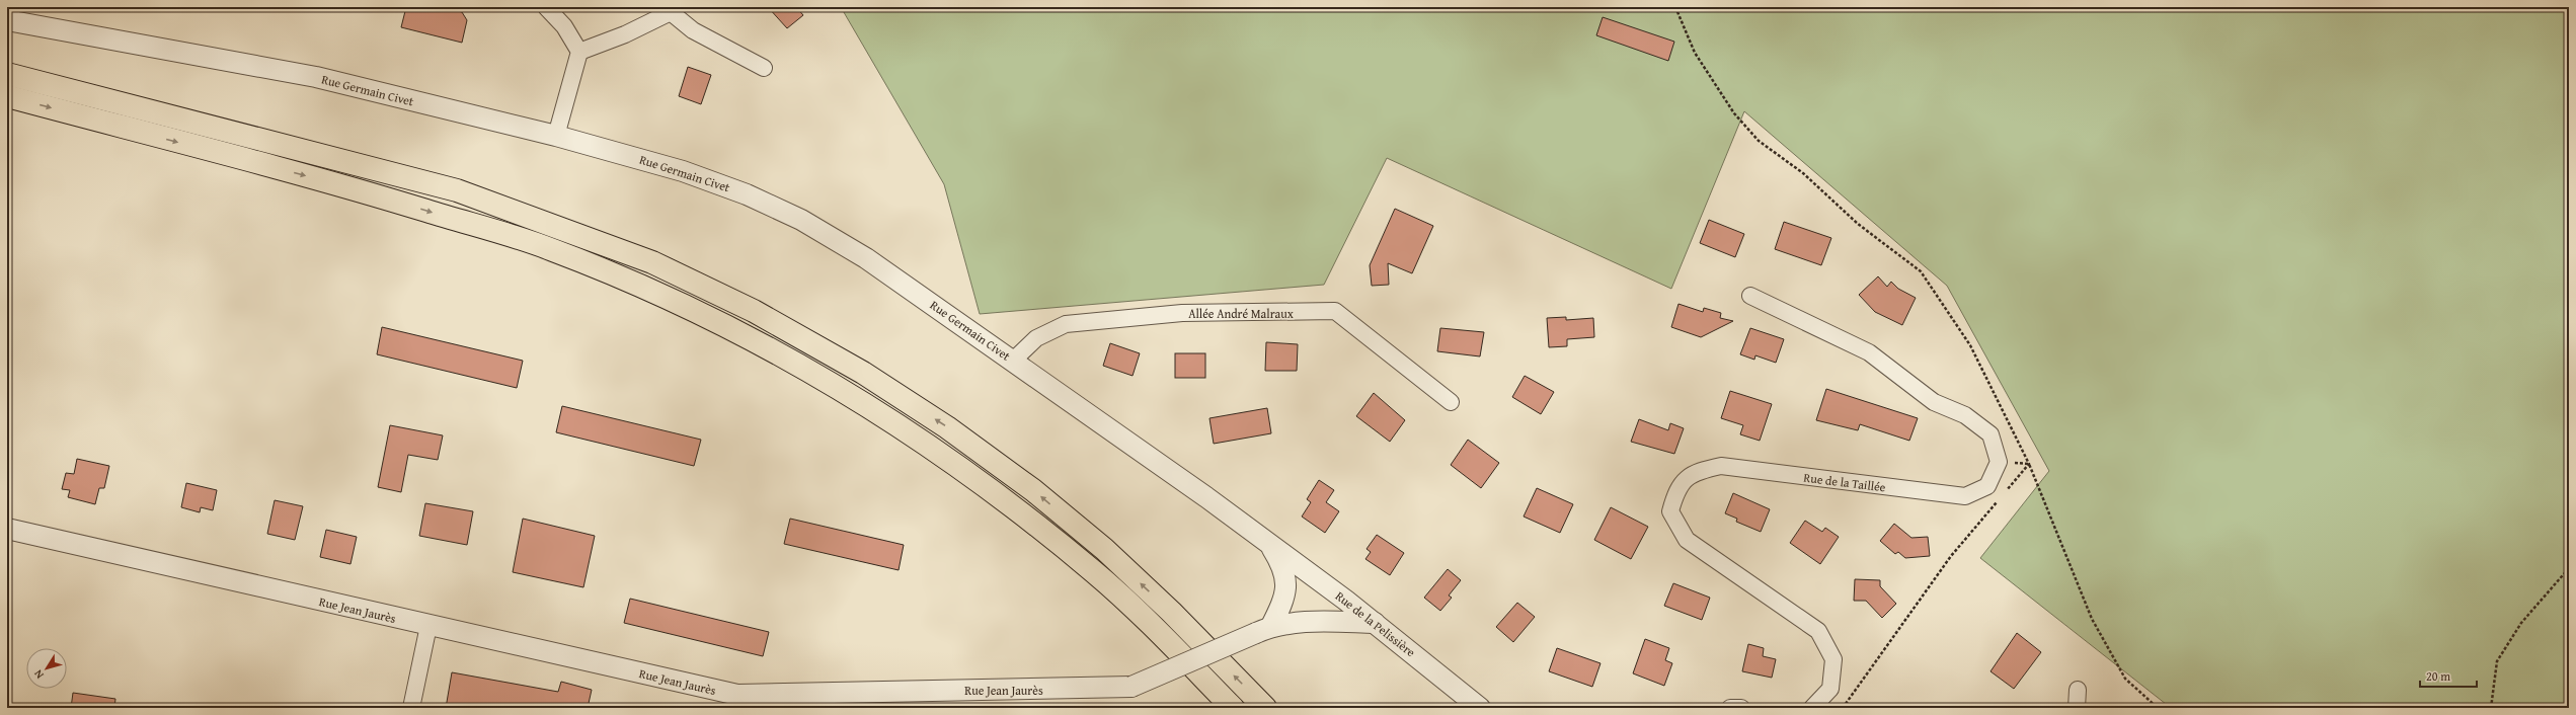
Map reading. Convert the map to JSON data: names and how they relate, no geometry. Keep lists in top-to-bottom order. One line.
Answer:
{"streets":{"street":["Rue Germain Civet","Allée André Malraux","Rue de la Taillée","Rue Jean Jaurès","Rue de la Pelissière"]},"crossings":[["Rue Germain Civet","Allée André Malraux"],["Rue Germain Civet","Rue de la Pelissière"],["Rue Jean Jaurès","Rue de la Pelissière"]],"scale_bar":"20 m","north":"bottom left"}
